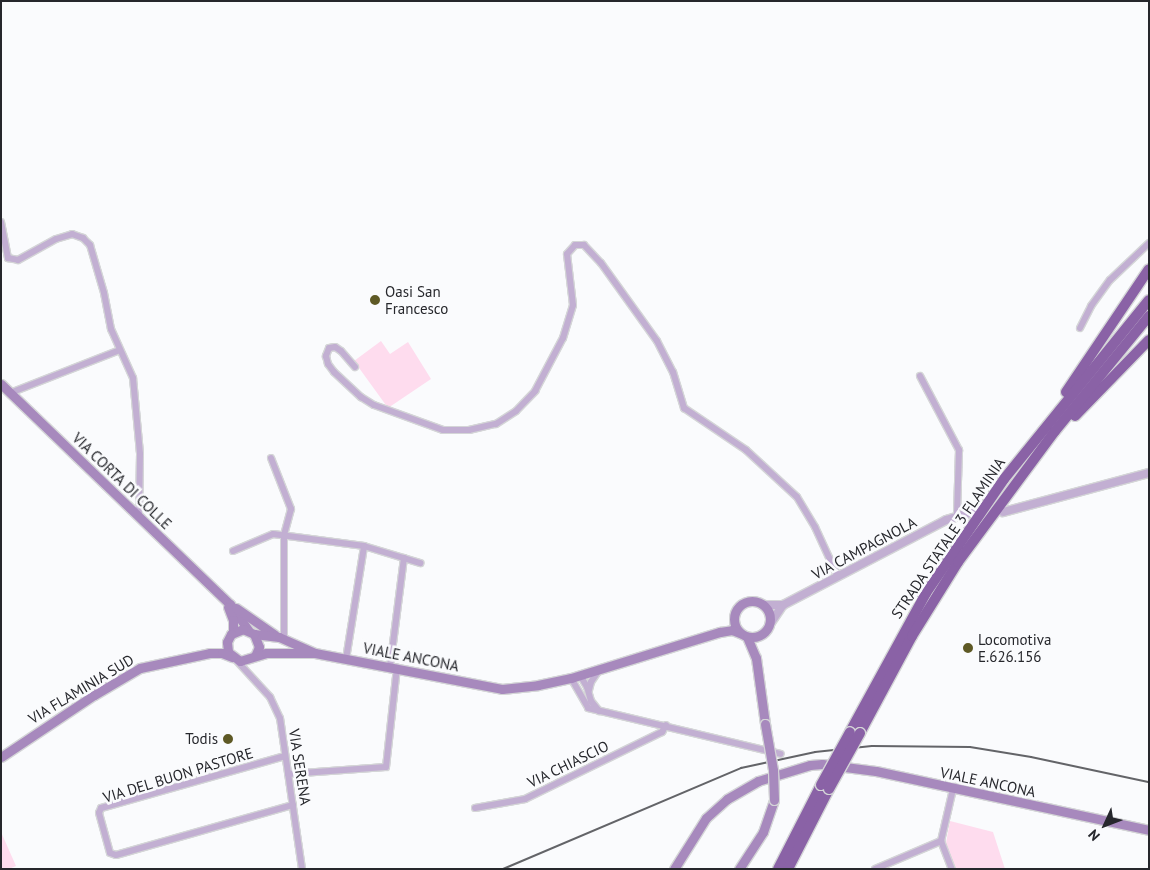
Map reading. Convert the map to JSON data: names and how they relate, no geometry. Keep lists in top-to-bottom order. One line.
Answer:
{"streets":{"highway":["STRADA STATALE 3 FLAMINIA"],"main road":["VIA CORTA DI COLLE","VIA CAMPAGNOLA","VIALE ANCONA","VIA FLAMINIA SUD"],"street":["VIA CHIASCIO","VIA SERENA","VIA DEL BUON PASTORE"]},"crossings":[["VIA CORTA DI COLLE","VIALE ANCONA"],["VIA CORTA DI COLLE","VIA FLAMINIA SUD"],["VIA CORTA DI COLLE","VIA SERENA"],["VIA CAMPAGNOLA","VIALE ANCONA"],["VIALE ANCONA","VIA FLAMINIA SUD"],["VIALE ANCONA","VIA SERENA"],["VIA FLAMINIA SUD","VIA SERENA"],["VIA SERENA","VIA DEL BUON PASTORE"]],"places":["Oasi San Francesco","Locomotiva E.626.156","Todis"],"north":"bottom left"}
